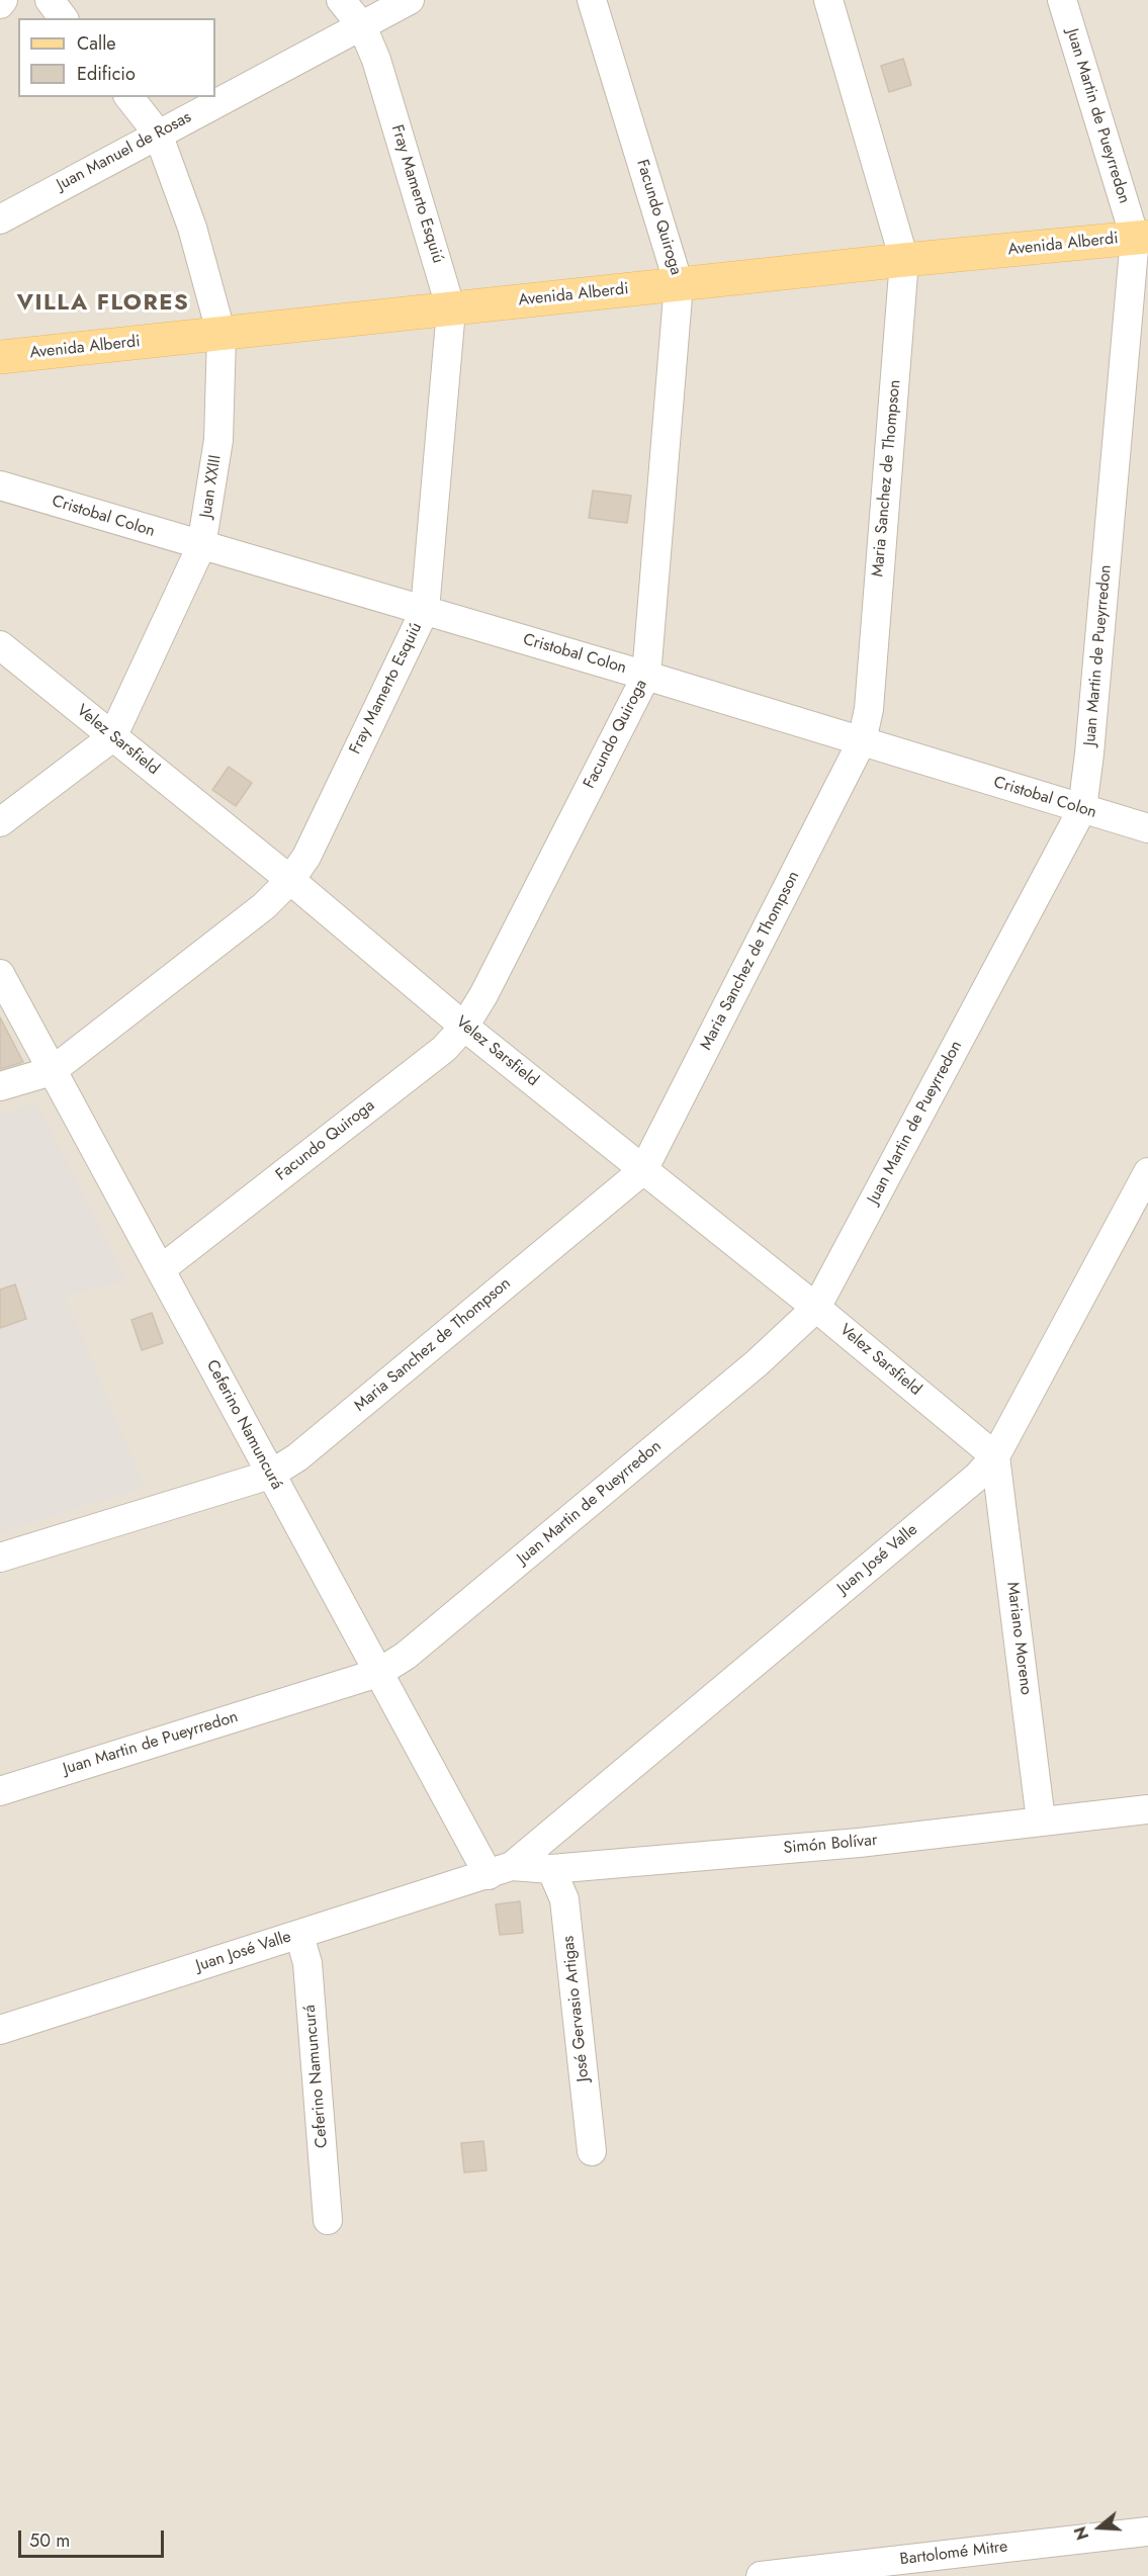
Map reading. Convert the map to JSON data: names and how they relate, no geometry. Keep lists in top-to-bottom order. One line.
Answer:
{"streets":{"main road":["Avenida Alberdi"],"street":["Juan Martin de Pueyrredon","Juan Manuel de Rosas","Fray Mamerto Esquiú","Facundo Quiroga","Maria Sanchez de Thompson","Juan XXIII","Cristobal Colon","Velez Sarsfield","Ceferino Namuncurá","Juan José Valle","Mariano Moreno","Simón Bolívar","José Gervasio Artigas","Bartolomé Mitre"]},"crossings":[["Juan Martin de Pueyrredon","Avenida Alberdi"],["Juan Martin de Pueyrredon","Cristobal Colon"],["Juan Martin de Pueyrredon","Velez Sarsfield"],["Juan Martin de Pueyrredon","Ceferino Namuncurá"],["Juan Manuel de Rosas","Fray Mamerto Esquiú"],["Juan Manuel de Rosas","Juan XXIII"],["Fray Mamerto Esquiú","Avenida Alberdi"],["Fray Mamerto Esquiú","Cristobal Colon"],["Fray Mamerto Esquiú","Velez Sarsfield"],["Fray Mamerto Esquiú","Ceferino Namuncurá"],["Facundo Quiroga","Avenida Alberdi"],["Facundo Quiroga","Cristobal Colon"],["Facundo Quiroga","Velez Sarsfield"],["Facundo Quiroga","Ceferino Namuncurá"],["Avenida Alberdi","Maria Sanchez de Thompson"],["Avenida Alberdi","Juan XXIII"],["Maria Sanchez de Thompson","Cristobal Colon"],["Maria Sanchez de Thompson","Velez Sarsfield"],["Maria Sanchez de Thompson","Ceferino Namuncurá"],["Juan XXIII","Cristobal Colon"],["Juan XXIII","Velez Sarsfield"],["Velez Sarsfield","Juan José Valle"],["Velez Sarsfield","Mariano Moreno"],["Ceferino Namuncurá","Juan José Valle"],["Ceferino Namuncurá","Simón Bolívar"],["Juan José Valle","Mariano Moreno"],["Juan José Valle","Simón Bolívar"],["Mariano Moreno","Simón Bolívar"],["Simón Bolívar","José Gervasio Artigas"]],"districts":["VILLA FLORES"],"legend":["Calle","Edificio"],"scale_bar":"50 m","north":"left"}
